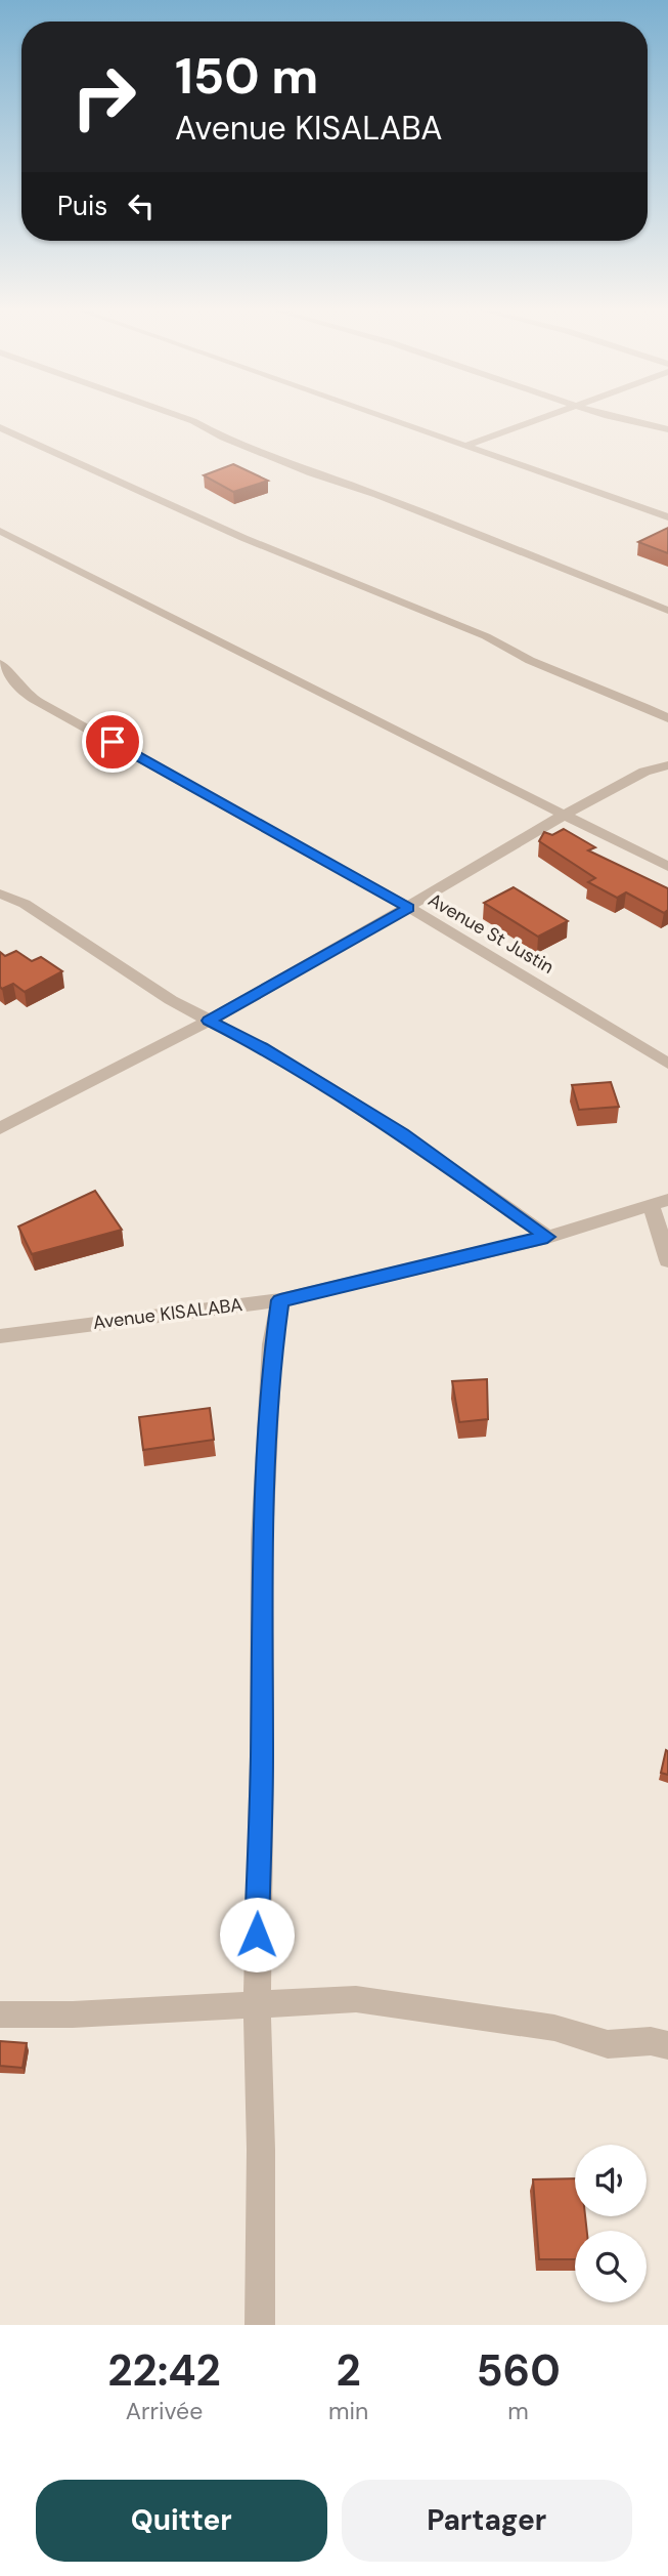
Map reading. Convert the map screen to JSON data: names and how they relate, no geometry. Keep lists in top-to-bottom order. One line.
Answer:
{"streets":{"street":["Avenue St Justin","Avenue KISALABA"]},"page":{"turn":["150 m","Avenue KISALABA"],"then":"Puis","eta":["22:42","Arrivée","2","min","560","m"],"buttons":["Quitter","Partager"]}}
